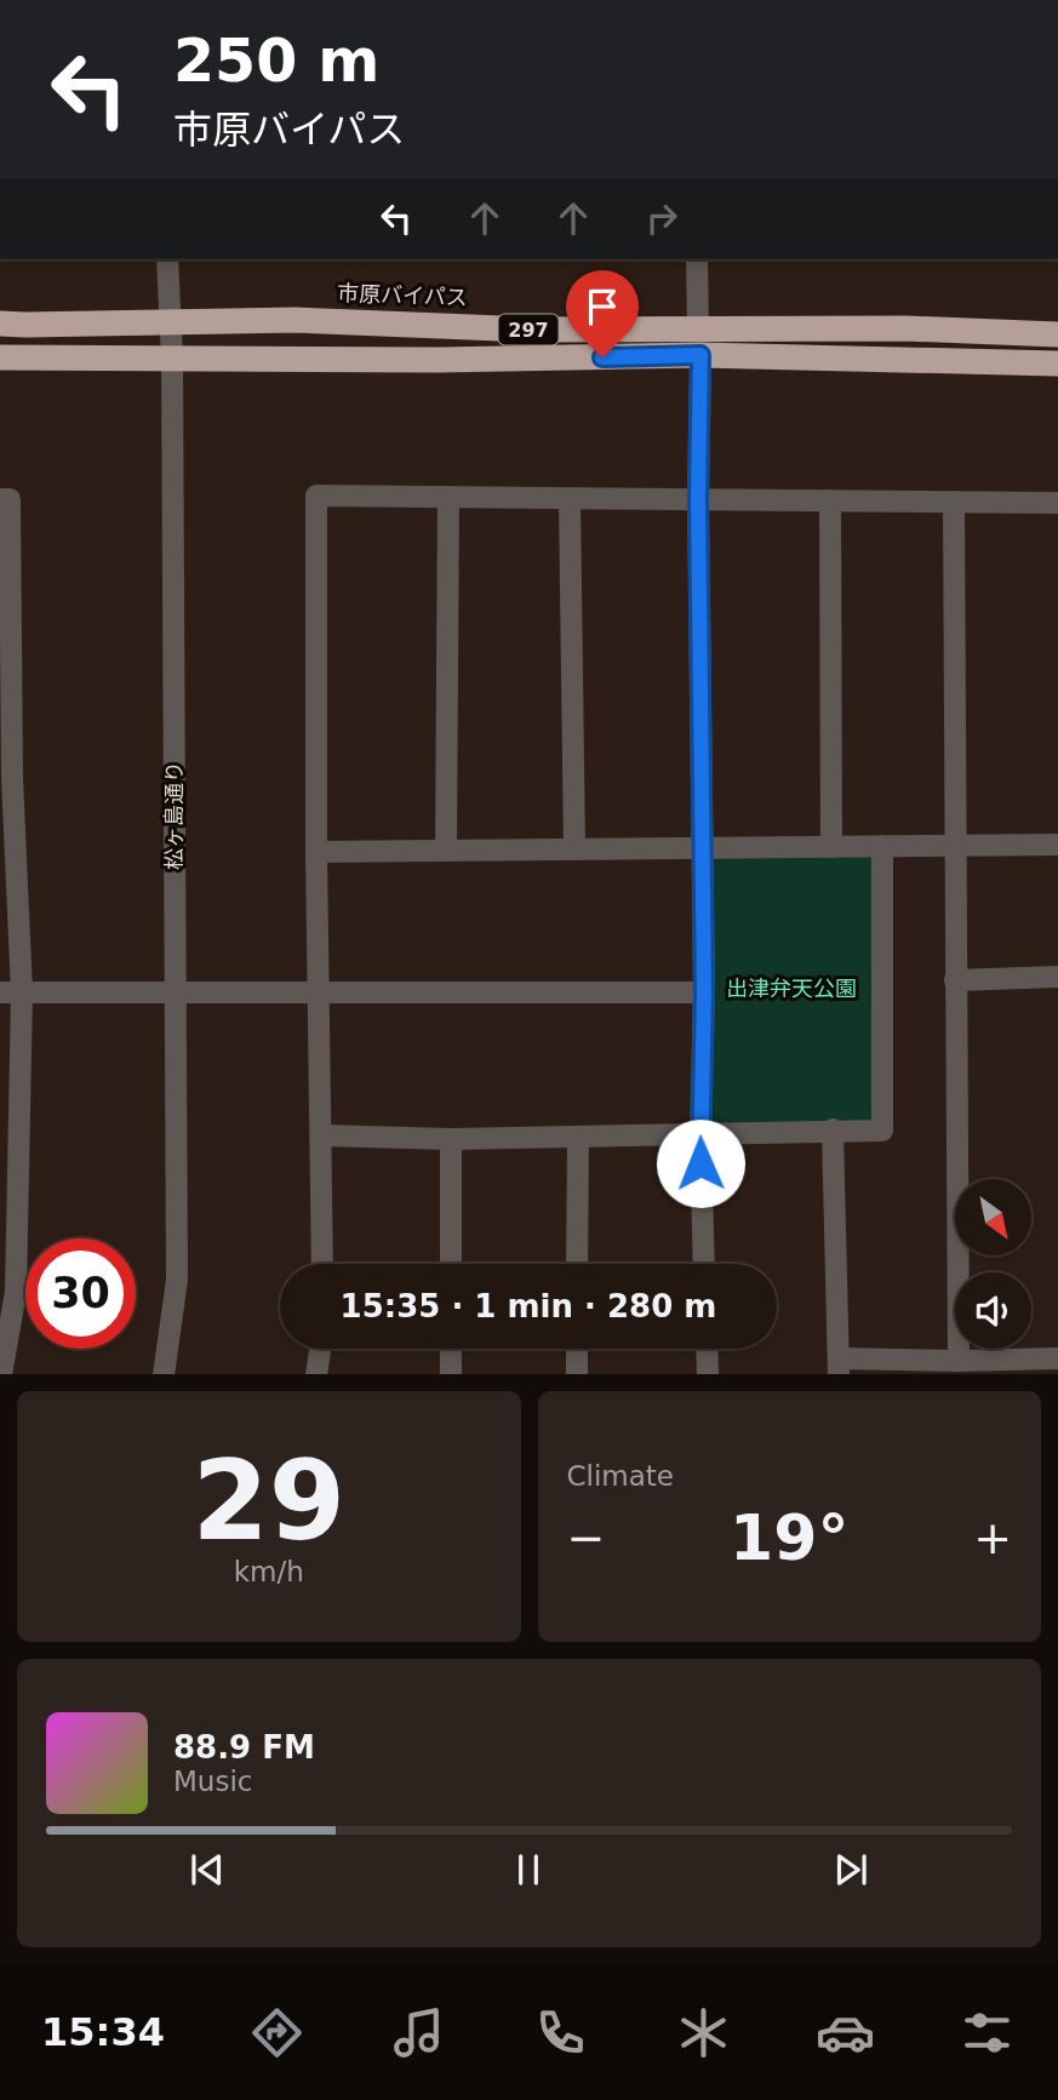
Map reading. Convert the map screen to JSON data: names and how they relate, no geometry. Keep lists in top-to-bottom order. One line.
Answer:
{"streets":{"highway":["市原バイパス","297"],"street":["松ヶ島通り"]},"crossings":[["市原バイパス","松ヶ島通り"]],"parks":["出津弁天公園"],"north":"bottom right","page":{"turn":["250 m","市原バイパス"],"limit":"30","trip":"15:35 · 1 min · 280 m","tile":[["29","km/h"],"Climate"],"heat":["−","19°","+"],"song":["88.9 FM","Music"],"tabs":"15:34"}}
